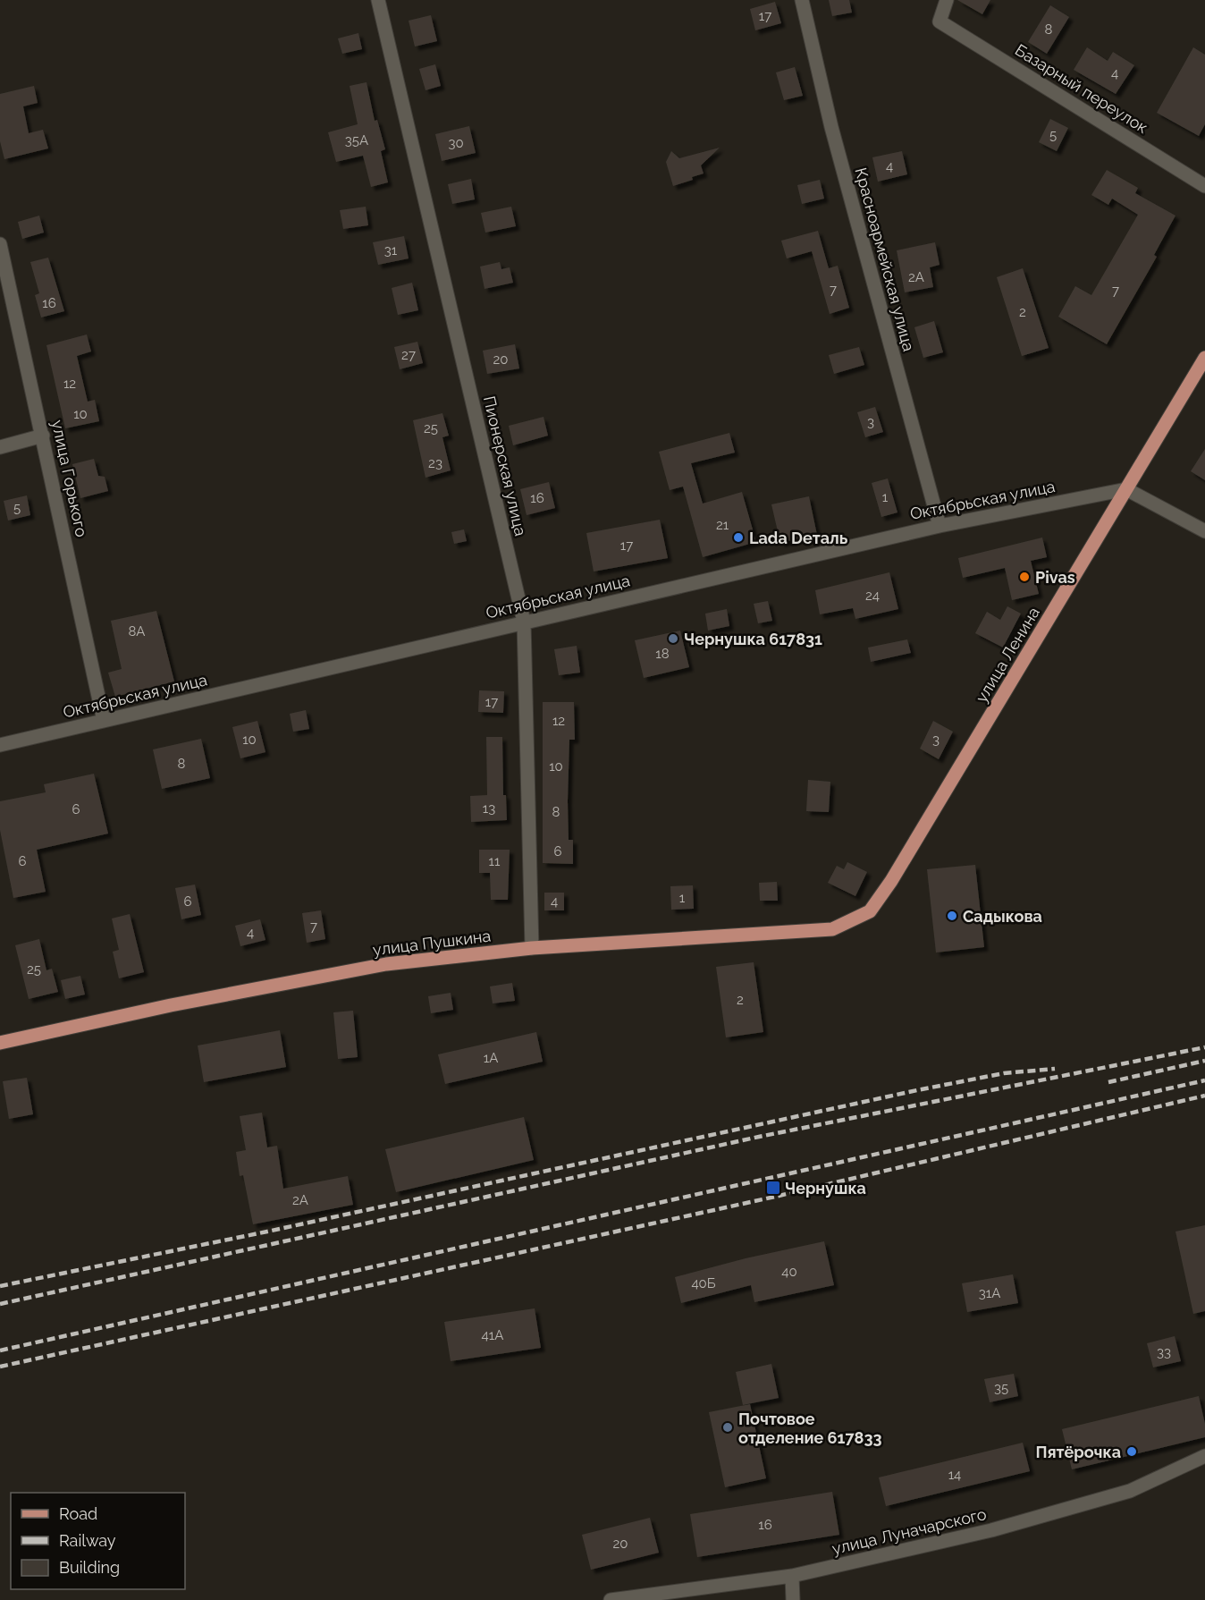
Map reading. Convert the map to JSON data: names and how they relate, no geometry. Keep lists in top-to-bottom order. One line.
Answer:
{"streets":{"main road":["улица Ленина","улица Пушкина"],"street":["Базарный переулок","Красноармейская улица","Пионерская улица","улица Горького","Октябрьская улица","улица Луначарского"]},"crossings":[["Красноармейская улица","Октябрьская улица"],["Пионерская улица","Октябрьская улица"],["Пионерская улица","улица Пушкина"],["улица Горького","Октябрьская улица"],["Октябрьская улица","улица Ленина"],["улица Ленина","улица Пушкина"]],"places":{"other":["Lada Dеталь","Pivas","Чернушка 617831","Садыкова","Почтовое отделение 617833","Пятёрочка"],"transit":["Чернушка"]},"house_numbers":["17","8","4","5","35А","30","4","31","2А","7","7","16","2","27","20","12","10","3","25","23","1","16","5","21","17","24","8А","18","17","12","10","3","8","10","13","6","8","6","6","11","1","6","4","7","4","25","2","1А","2А","40","40Б","31А","41А","33","35","14","16","20"],"legend":["Road","Railway","Building"]}
